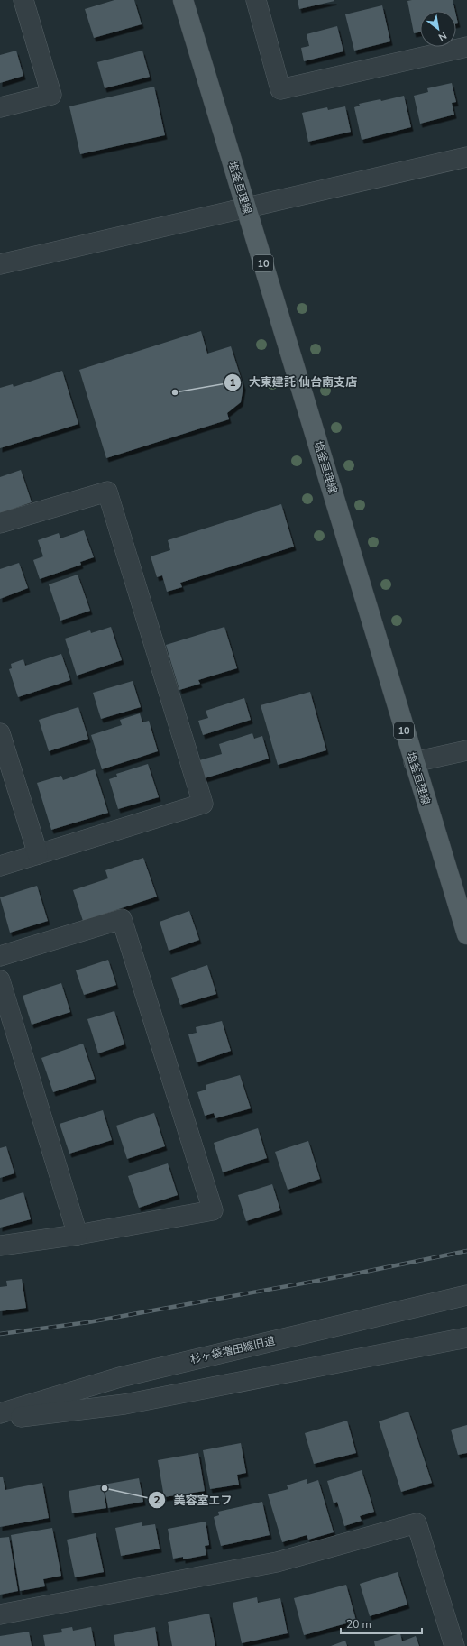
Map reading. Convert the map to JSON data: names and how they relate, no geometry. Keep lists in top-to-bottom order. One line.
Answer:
{"streets":{"main road":["塩釜亘理線","10"],"street":["杉ヶ袋増田線旧道"]},"places":["大東建託 仙台南支店","美容室エフ"],"scale_bar":"20 m","north":"bottom right"}
